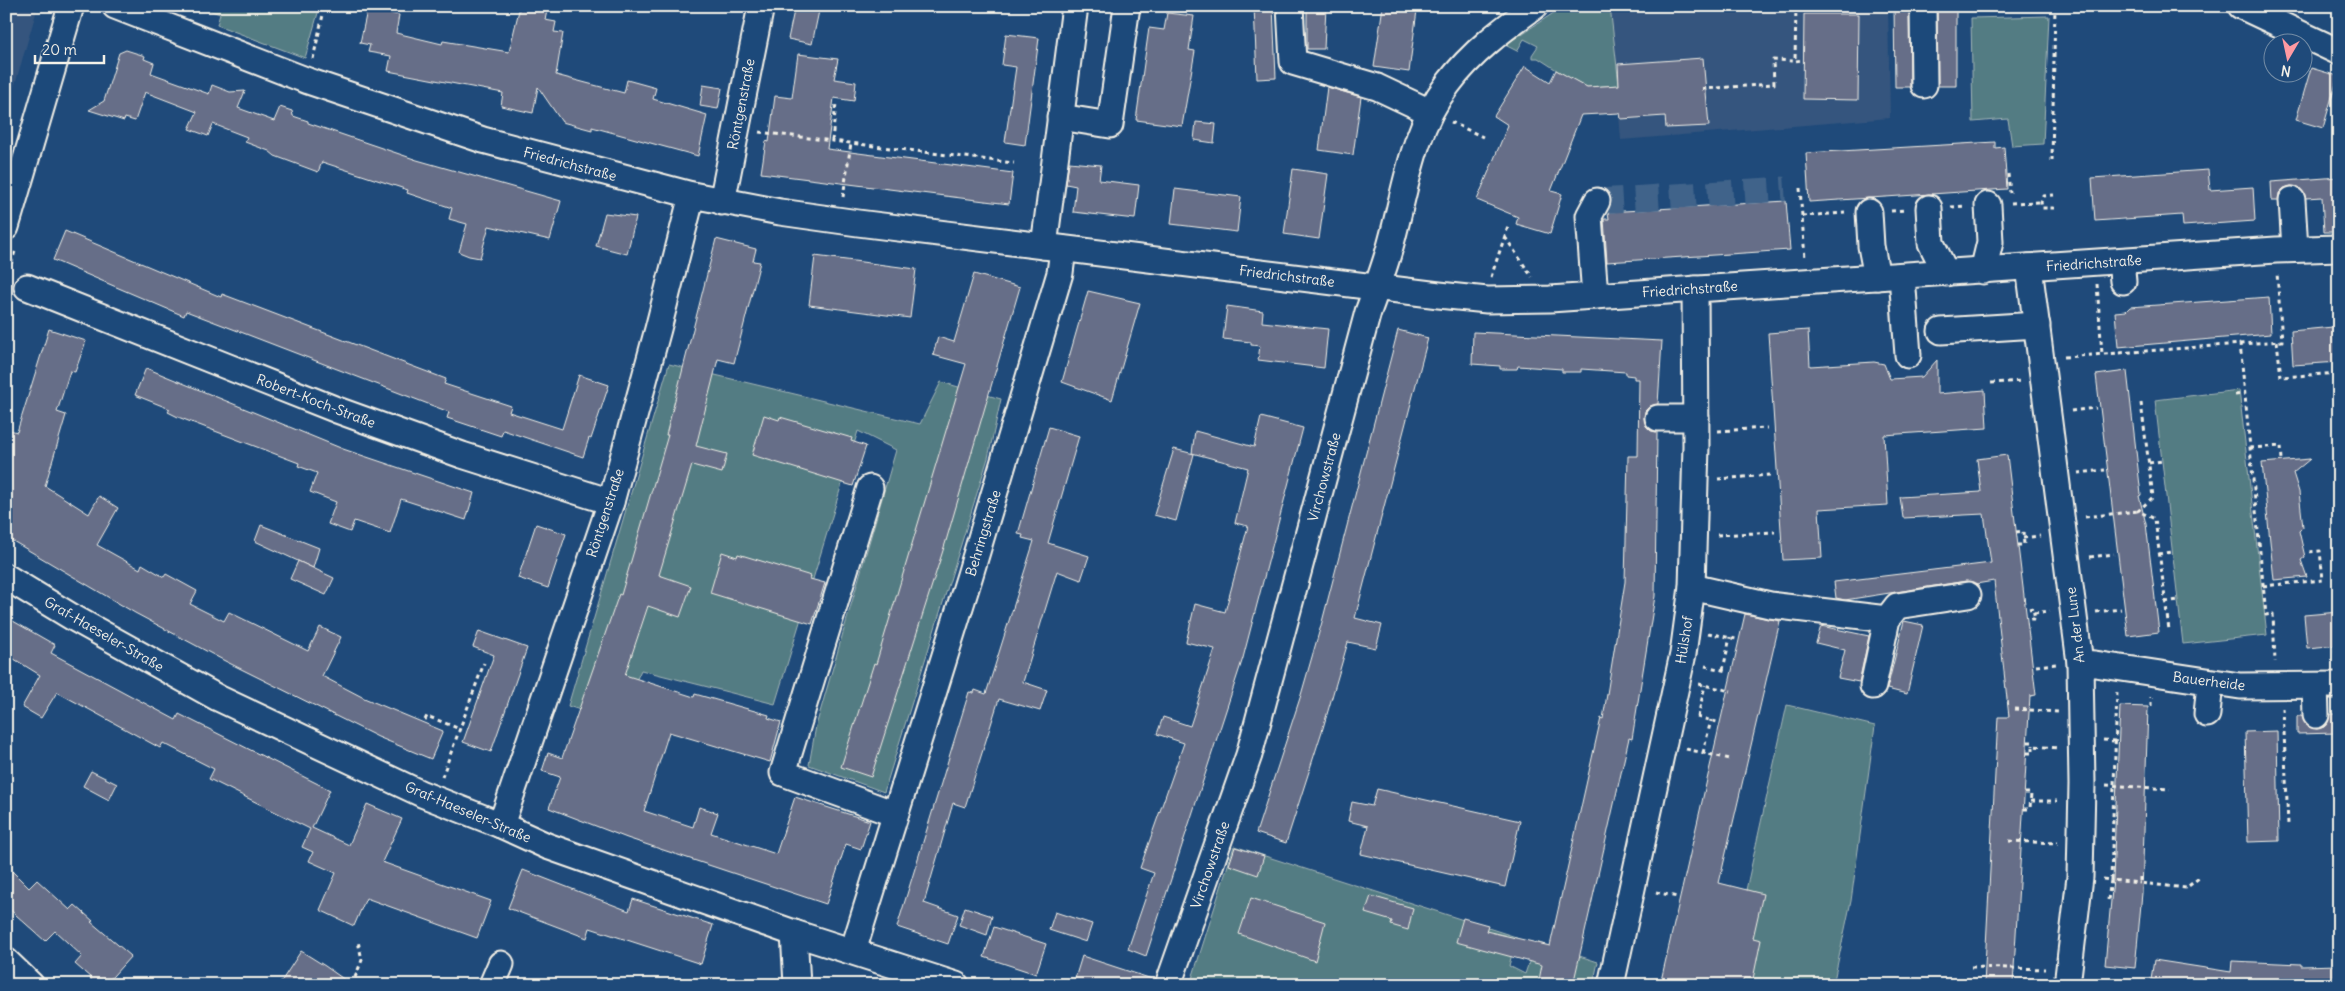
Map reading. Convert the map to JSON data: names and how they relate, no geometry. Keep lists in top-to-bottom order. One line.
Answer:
{"streets":{"street":["Röntgenstraße","Friedrichstraße","Robert-Koch-Straße","Virchowstraße","Behringstraße","An der Lune","Graf-Haeseler-Straße","Hülshof","Bauerheide"]},"crossings":[["Röntgenstraße","Friedrichstraße"],["Röntgenstraße","Robert-Koch-Straße"],["Röntgenstraße","Graf-Haeseler-Straße"],["Friedrichstraße","Virchowstraße"],["Friedrichstraße","Behringstraße"],["Friedrichstraße","An der Lune"],["Friedrichstraße","Hülshof"],["Behringstraße","Graf-Haeseler-Straße"],["An der Lune","Bauerheide"]],"scale_bar":"20 m","north":"bottom"}
